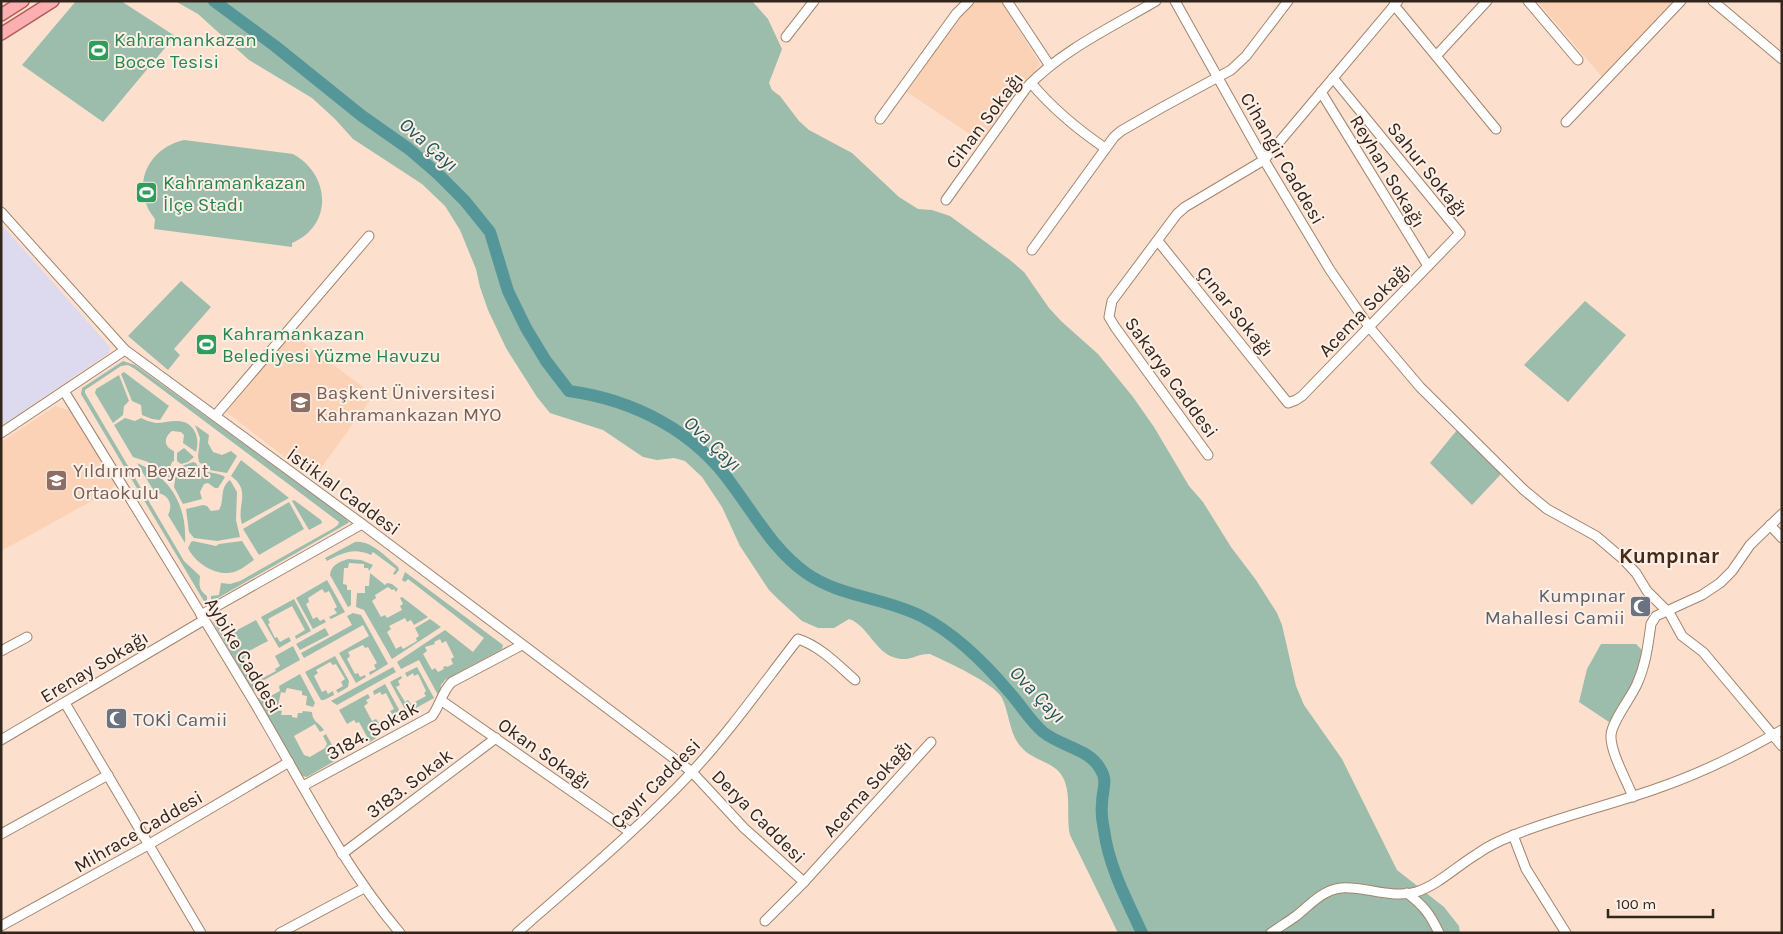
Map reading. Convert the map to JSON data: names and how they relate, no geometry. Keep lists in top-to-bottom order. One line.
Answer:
{"streets":{"street":["Cihan Sokağı","Cihangir Caddesi","Sahur Sokağı","Reyhan Sokağı","Acema Sokağı","Çınar Sokağı","Sakarya Caddesi","İstiklal Caddesi","Aybike Caddesi","Erenay Sokağı","3184. Sokak","Okan Sokağı","3183. Sokak","Çayır Caddesi","Derya Caddesi","Mihrace Caddesi"]},"crossings":[["Cihangir Caddesi","Acema Sokağı"],["Sahur Sokağı","Acema Sokağı"],["Reyhan Sokağı","Acema Sokağı"],["Acema Sokağı","Çınar Sokağı"],["Acema Sokağı","Derya Caddesi"],["Çınar Sokağı","Sakarya Caddesi"],["İstiklal Caddesi","Erenay Sokağı"],["İstiklal Caddesi","3184. Sokak"],["İstiklal Caddesi","Çayır Caddesi"],["İstiklal Caddesi","Derya Caddesi"],["Aybike Caddesi","Erenay Sokağı"],["Aybike Caddesi","3184. Sokak"],["Aybike Caddesi","3183. Sokak"],["Aybike Caddesi","Mihrace Caddesi"],["3184. Sokak","Okan Sokağı"],["Okan Sokağı","3183. Sokak"],["Okan Sokağı","Çayır Caddesi"],["Çayır Caddesi","Derya Caddesi"]],"districts":["Kumpınar"],"water":["Ova Çayı"],"places":{"sports":["Kahramankazan Bocce Tesisi","Kahramankazan İlçe Stadı","Kahramankazan Belediyesi Yüzme Havuzu"],"school or university":["Başkent Üniversitesi Kahramankazan MYO","Yıldırım Beyazıt Ortaokulu"],"mosque":["Kumpınar Mahallesi Camii","TOKİ Camii"]},"scale_bar":"100 m"}
